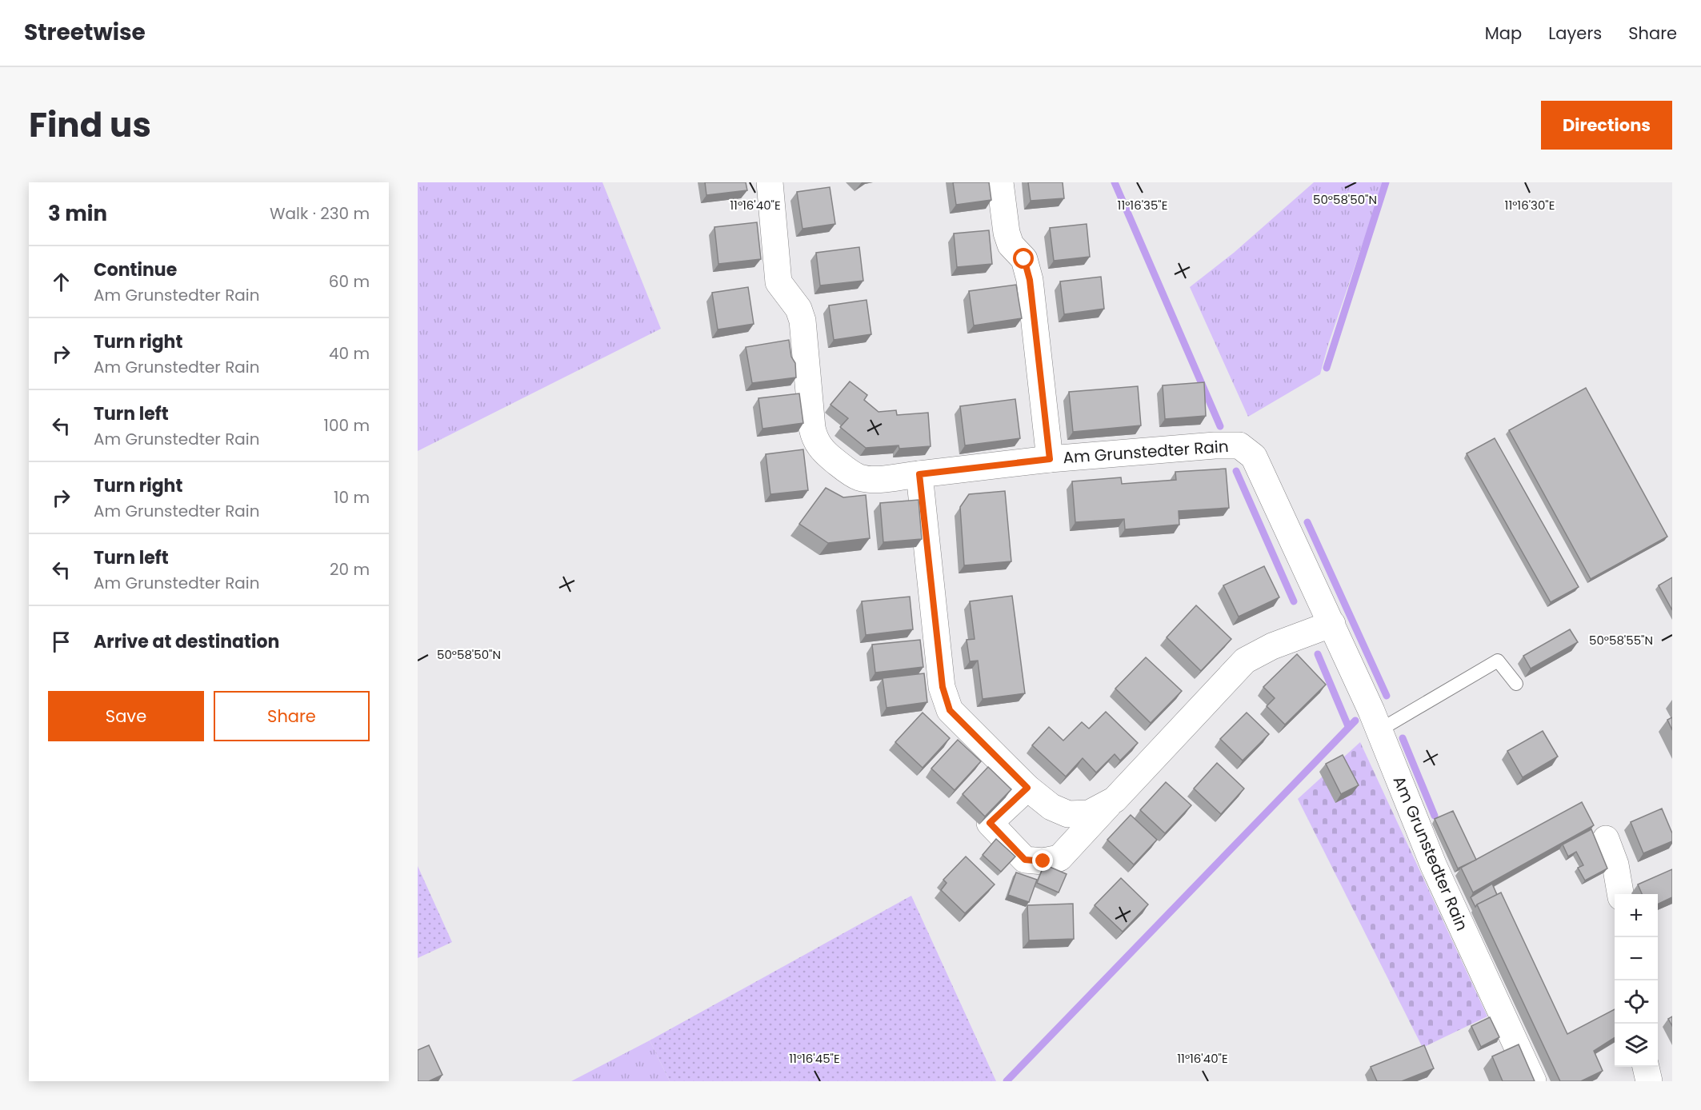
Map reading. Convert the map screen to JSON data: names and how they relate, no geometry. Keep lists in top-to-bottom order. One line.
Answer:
{"streets":{"street":["Am Grunstedter Rain"]},"page":{"header":"Streetwise","nav":["Map","Layers","Share"],"title":"Find us","buttons":["Directions",["Save","Share"]],"heading":["3 min","Walk · 230 m"],"list":[["Continue","Am Grunstedter Rain","60 m"],["Turn right","Am Grunstedter Rain","40 m"],["Turn left","Am Grunstedter Rain","100 m"],["Turn right","Am Grunstedter Rain","10 m"],["Turn left","Am Grunstedter Rain","20 m"],"Arrive at destination"],"map_buttons":["+","−"]},"coordinates":["50°58'50\"N","11°16'40\"E","11°16'35\"E","11°16'30\"E","50°58'55\"N","11°16'45\"E"]}
